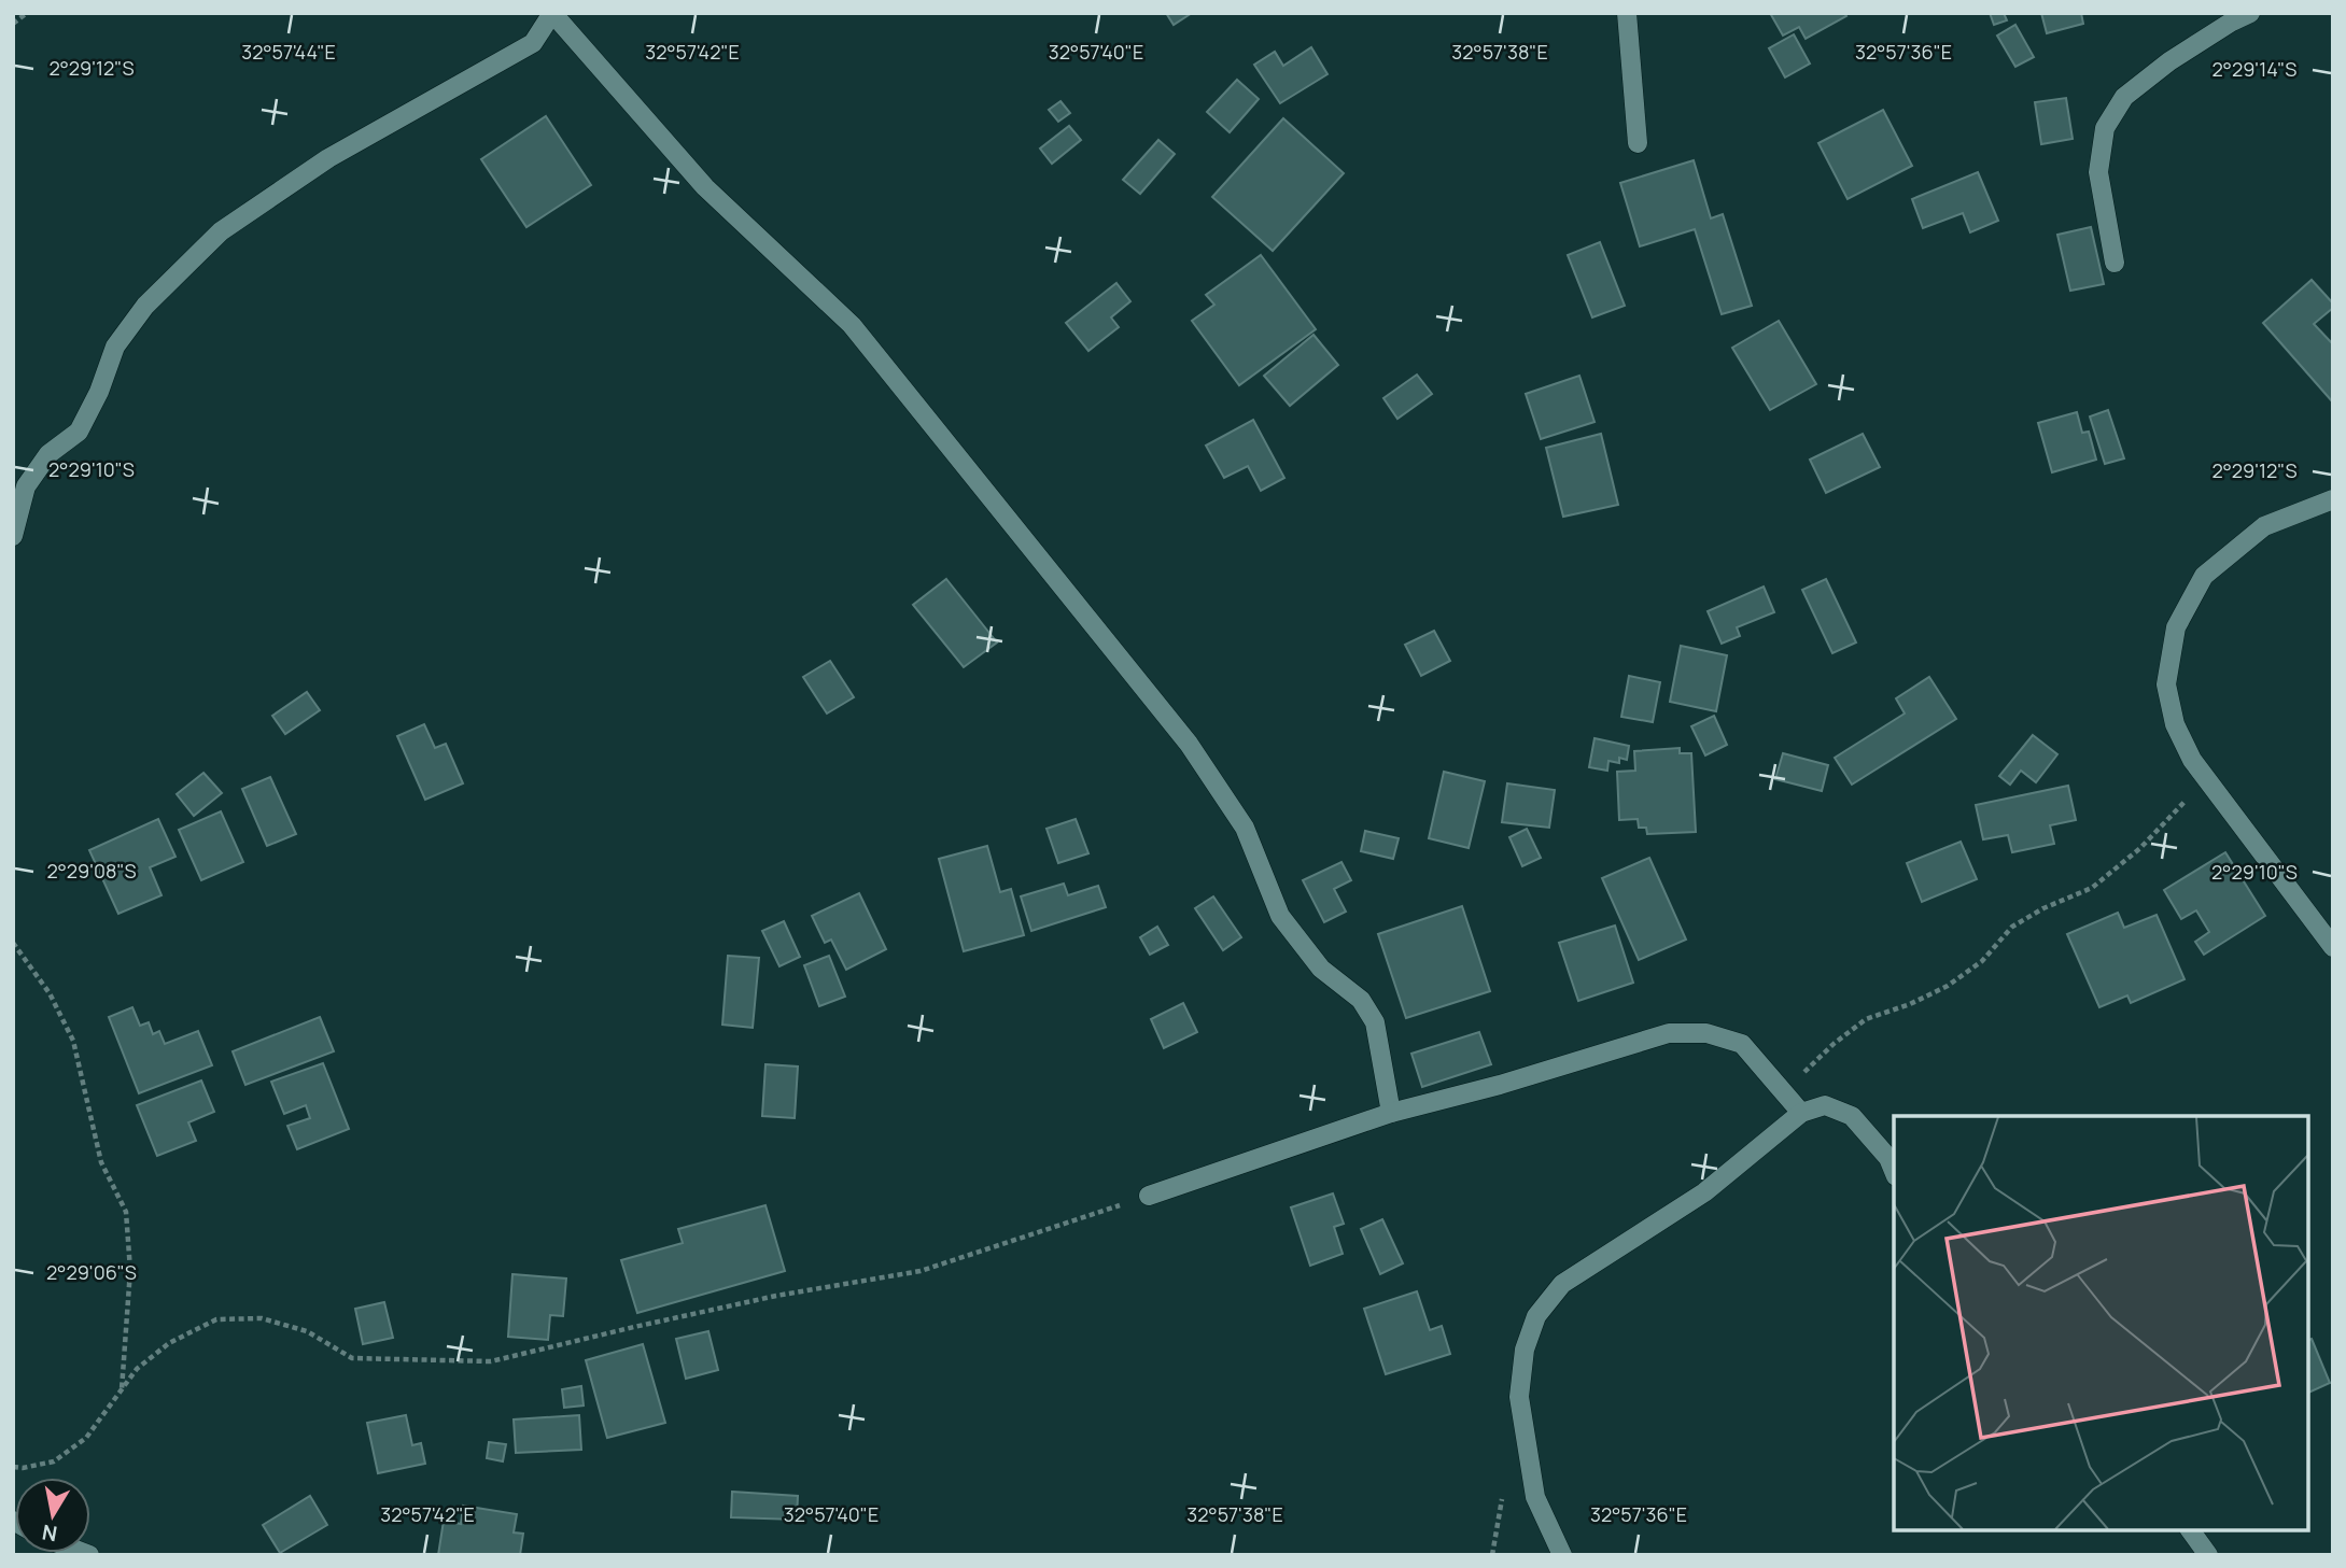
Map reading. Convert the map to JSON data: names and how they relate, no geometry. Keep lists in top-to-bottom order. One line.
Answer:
{"north":"bottom","coordinates":["32°57'44\"E","32°57'42\"E","32°57'40\"E","32°57'38\"E","32°57'36\"E","2°29'12\"S","2°29'14\"S","2°29'10\"S","2°29'08\"S","2°29'06\"S"]}
